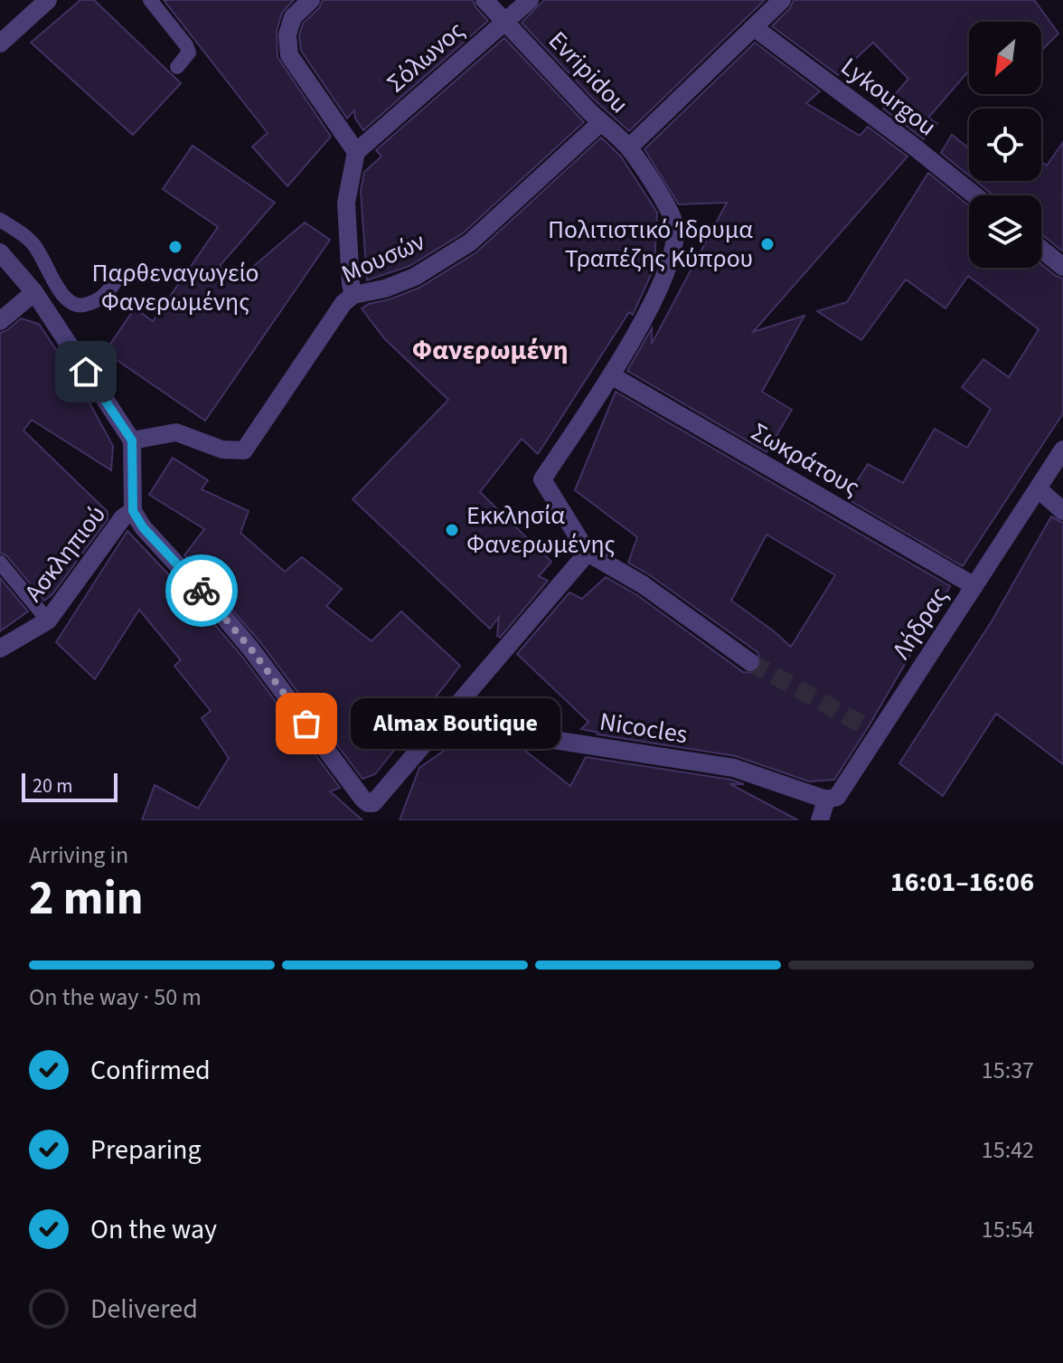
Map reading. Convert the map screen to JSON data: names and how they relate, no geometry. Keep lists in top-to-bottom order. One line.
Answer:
{"streets":{"street":["Σόλωνος","Evripidou","Lykourgou","Μουσών","Σωκράτους","Ασκληπιού","Λήδρας","Nicocles"]},"crossings":[["Σόλωνος","Evripidou"],["Evripidou","Μουσών"],["Evripidou","Σωκράτους"],["Σωκράτους","Λήδρας"],["Λήδρας","Nicocles"]],"districts":["Φανερωμένη"],"places":["Πολιτιστικό Ίδρυμα Τραπέζης Κύπρου","Παρθεναγωγείο Φανερωμένης","Εκκλησία Φανερωμένης","Almax Boutique"],"scale_bar":"20 m","north":"bottom left","page":{"bubble":"Almax Boutique","scale":"20 m","heading":["2 min","Arriving in","16:01–16:06"],"bar":"On the way · 50 m","list":[["Confirmed","15:37"],["Preparing","15:42"],["On the way","15:54"],"Delivered"]}}
